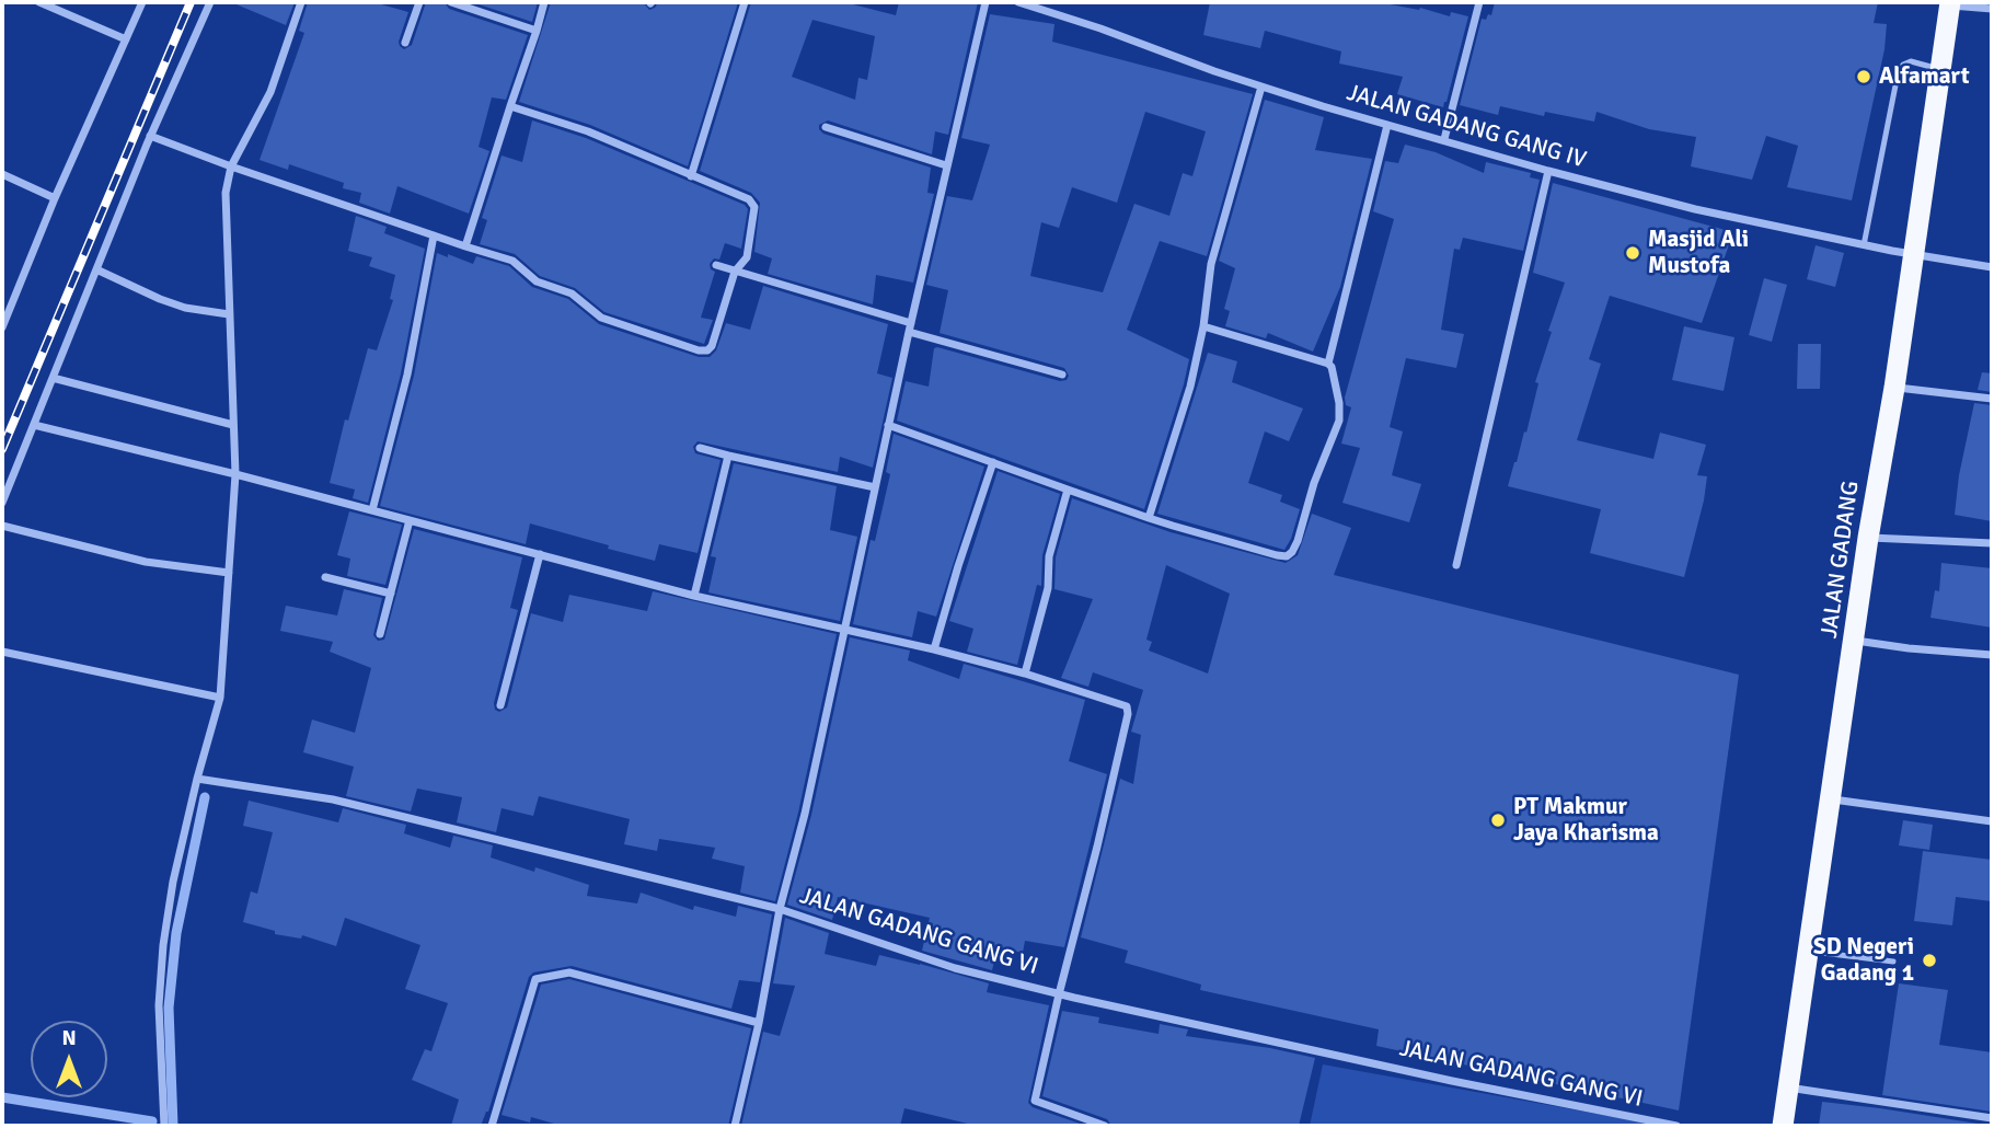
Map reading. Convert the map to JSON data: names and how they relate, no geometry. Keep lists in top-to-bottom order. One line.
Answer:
{"streets":{"highway":["JALAN GADANG"],"street":["JALAN GADANG GANG IV","JALAN GADANG GANG VI"]},"crossings":[["JALAN GADANG GANG IV","JALAN GADANG"]],"places":["Alfamart","Masjid Ali Mustofa","PT Makmur Jaya Kharisma","SD Negeri Gadang 1"],"north":"top"}
